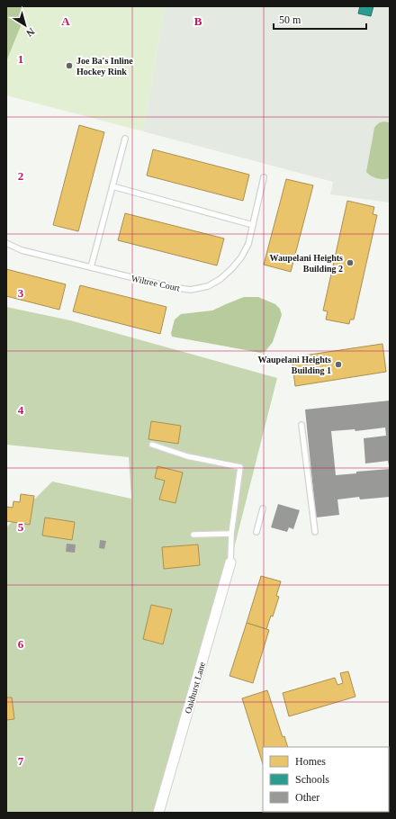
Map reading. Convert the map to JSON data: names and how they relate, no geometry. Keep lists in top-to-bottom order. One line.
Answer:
{"streets":{"street":["Oakhurst Lane"],"lane":["Wiltree Court"]},"places":["Joe Ba's Inline Hockey Rink","Waupelani Heights Building 2","Waupelani Heights Building 1"],"legend":["Homes","Schools","Other"],"scale_bar":"50 m","north":"bottom right","grid":{"columns":["A","B"],"rows":["1","2","3","4","5","6","7"]}}
